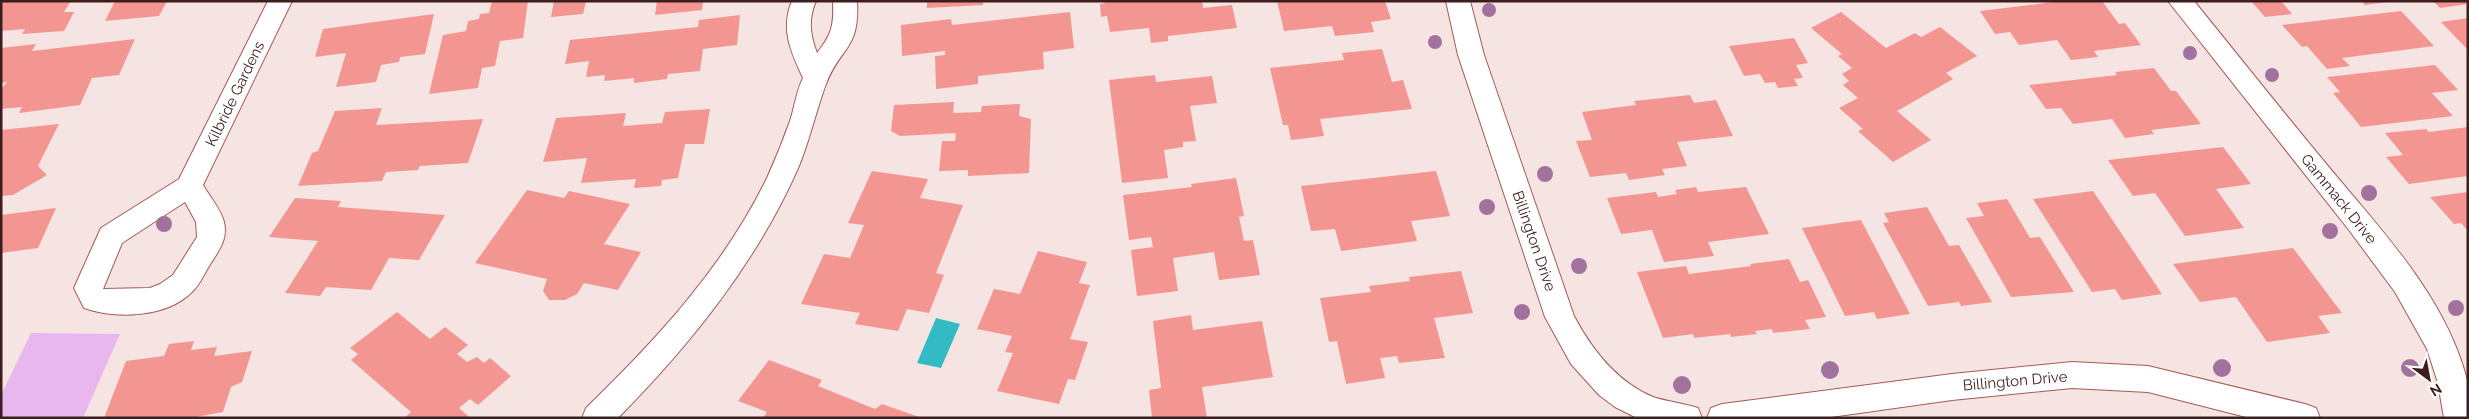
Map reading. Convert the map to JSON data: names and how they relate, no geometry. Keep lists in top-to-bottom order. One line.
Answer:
{"streets":{"street":["Kilbride Gardens","Gammack Drive","Billington Drive"]},"north":"bottom right"}
